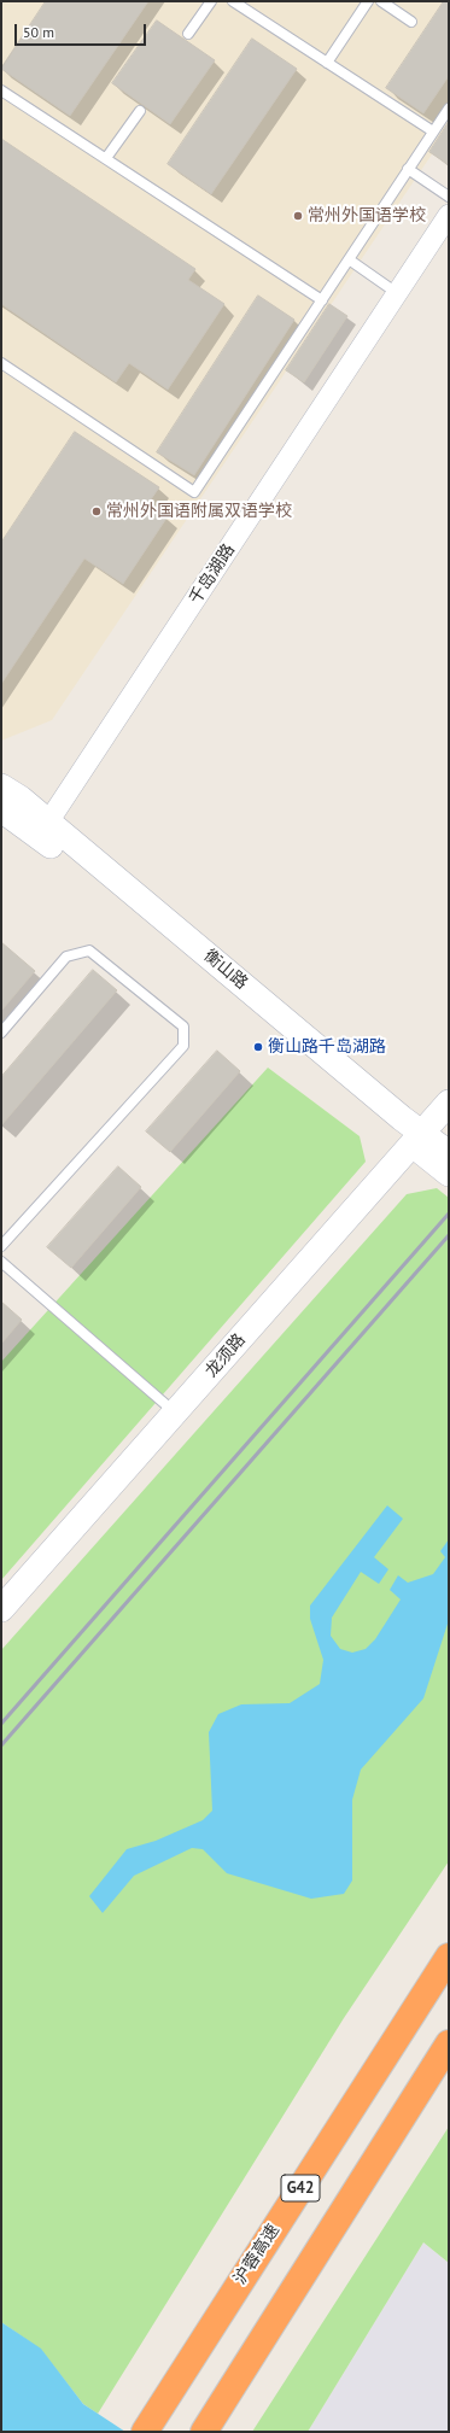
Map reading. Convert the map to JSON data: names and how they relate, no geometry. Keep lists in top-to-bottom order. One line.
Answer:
{"streets":{"highway":["G42","沪蓉高速"],"street":["千岛湖路","衡山路","龙须路"]},"crossings":[["千岛湖路","衡山路"],["衡山路","龙须路"]],"places":["常州外国语学校","常州外国语附属双语学校","衡山路千岛湖路"],"scale_bar":"50 m"}
